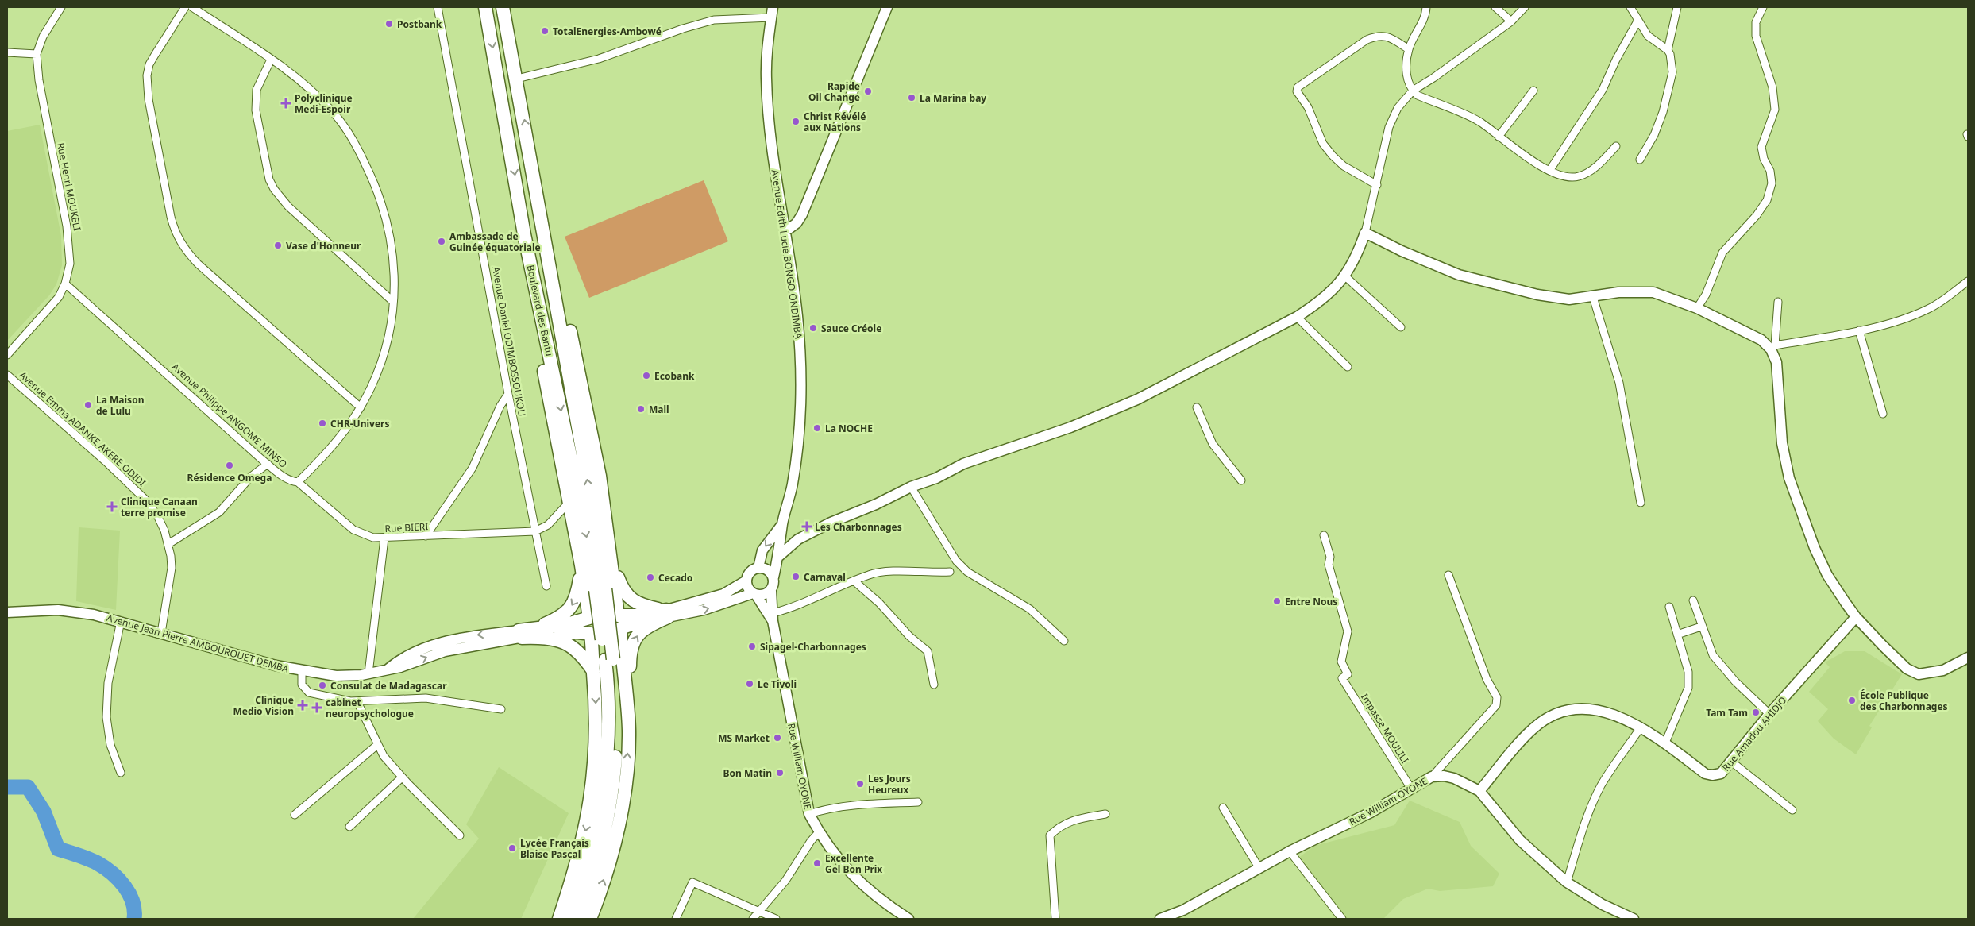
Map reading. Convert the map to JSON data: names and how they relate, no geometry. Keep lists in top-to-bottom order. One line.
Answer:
{"streets":{"highway":["Boulevard des Bantu"],"street":["Rue Henri MOUKELI","Avenue Edith Lucie BONGO ONDIMBA","Avenue Daniel ODIMBOSSOUKOU","Avenue Philippe ANGOME MINSO","Avenue Emma ADANKE AKERE ODIDI","Rue BIERI","Avenue Jean Pierre AMBOUROUET DEMBA","Impasse MOULILI","Rue Amadou AHIDJO","Rue William OYONE"]},"crossings":[["Rue Henri MOUKELI","Avenue Philippe ANGOME MINSO"],["Avenue Daniel ODIMBOSSOUKOU","Rue BIERI"],["Avenue Philippe ANGOME MINSO","Rue BIERI"],["Avenue Emma ADANKE AKERE ODIDI","Avenue Jean Pierre AMBOUROUET DEMBA"],["Impasse MOULILI","Rue William OYONE"],["Rue Amadou AHIDJO","Rue William OYONE"]],"places":{"other":["Postbank","TotalEnergies-Ambowé","Rapide Oil Change","La Marina bay","Christ Révélé aux Nations","Ambassade de Guinée équatoriale","Vase d'Honneur","Sauce Créole","Ecobank","La Maison de Lulu","Mall","CHR-Univers","La NOCHE","Résidence Omega","Carnaval","Cecado","Entre Nous","Sipagel-Charbonnages","Le Tivoli","Consulat de Madagascar","École Publique des Charbonnages","Tam Tam","MS Market","Bon Matin","Les Jours Heureux","Lycée Français Blaise Pascal","Excellente Gel Bon Prix"],"health":["Polyclinique Medi-Espoir","Clinique Canaan terre promise","Les Charbonnages","Clinique Medio Vision","cabinet neuropsychologue"]}}
